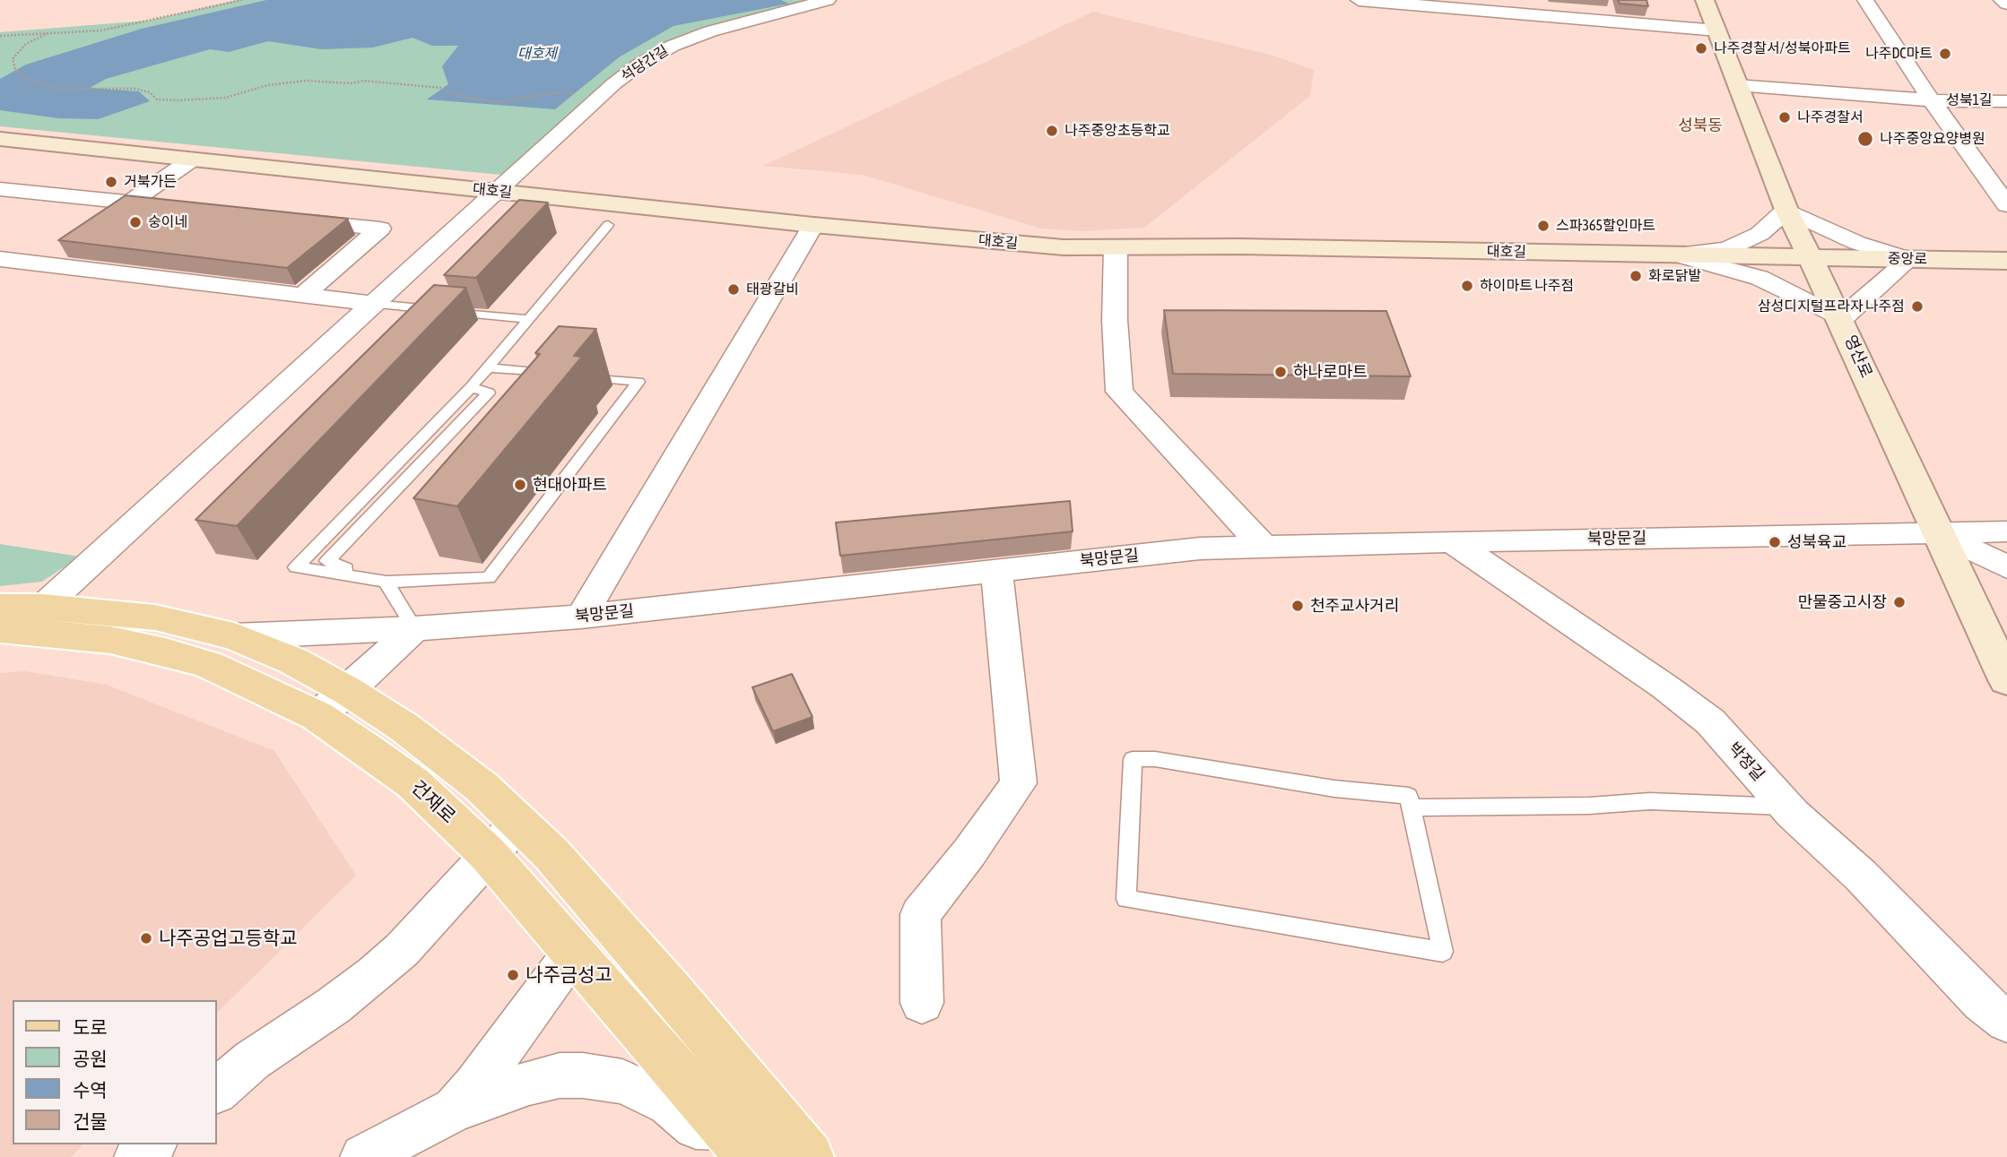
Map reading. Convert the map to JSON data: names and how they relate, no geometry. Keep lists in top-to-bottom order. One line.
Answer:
{"streets":{"main road":["건재로"],"street":["석당간길","성북1길","대호길","중앙로","영산로","북망문길","박정길"]},"crossings":[["석당간길","대호길"],["석당간길","건재로"],["성북1길","영산로"],["대호길","중앙로"],["대호길","영산로"],["중앙로","영산로"],["영산로","북망문길"],["북망문길","박정길"],["북망문길","건재로"]],"districts":["성북동"],"water":["대호제"],"places":["나주경찰서/성북아파트","나주DC마트","나주경찰서","나주중앙초등학교","나주중앙요양병원","거북가든","숭이네","스파365할인마트","화로닭발","하이마트 나주점","태광갈비","삼성디지털프라자 나주점","하나로마트","현대아파트","성북육교","만물중고시장","천주교사거리","나주공업고등학교","나주금성고"],"legend":["도로","공원","수역","건물"]}
